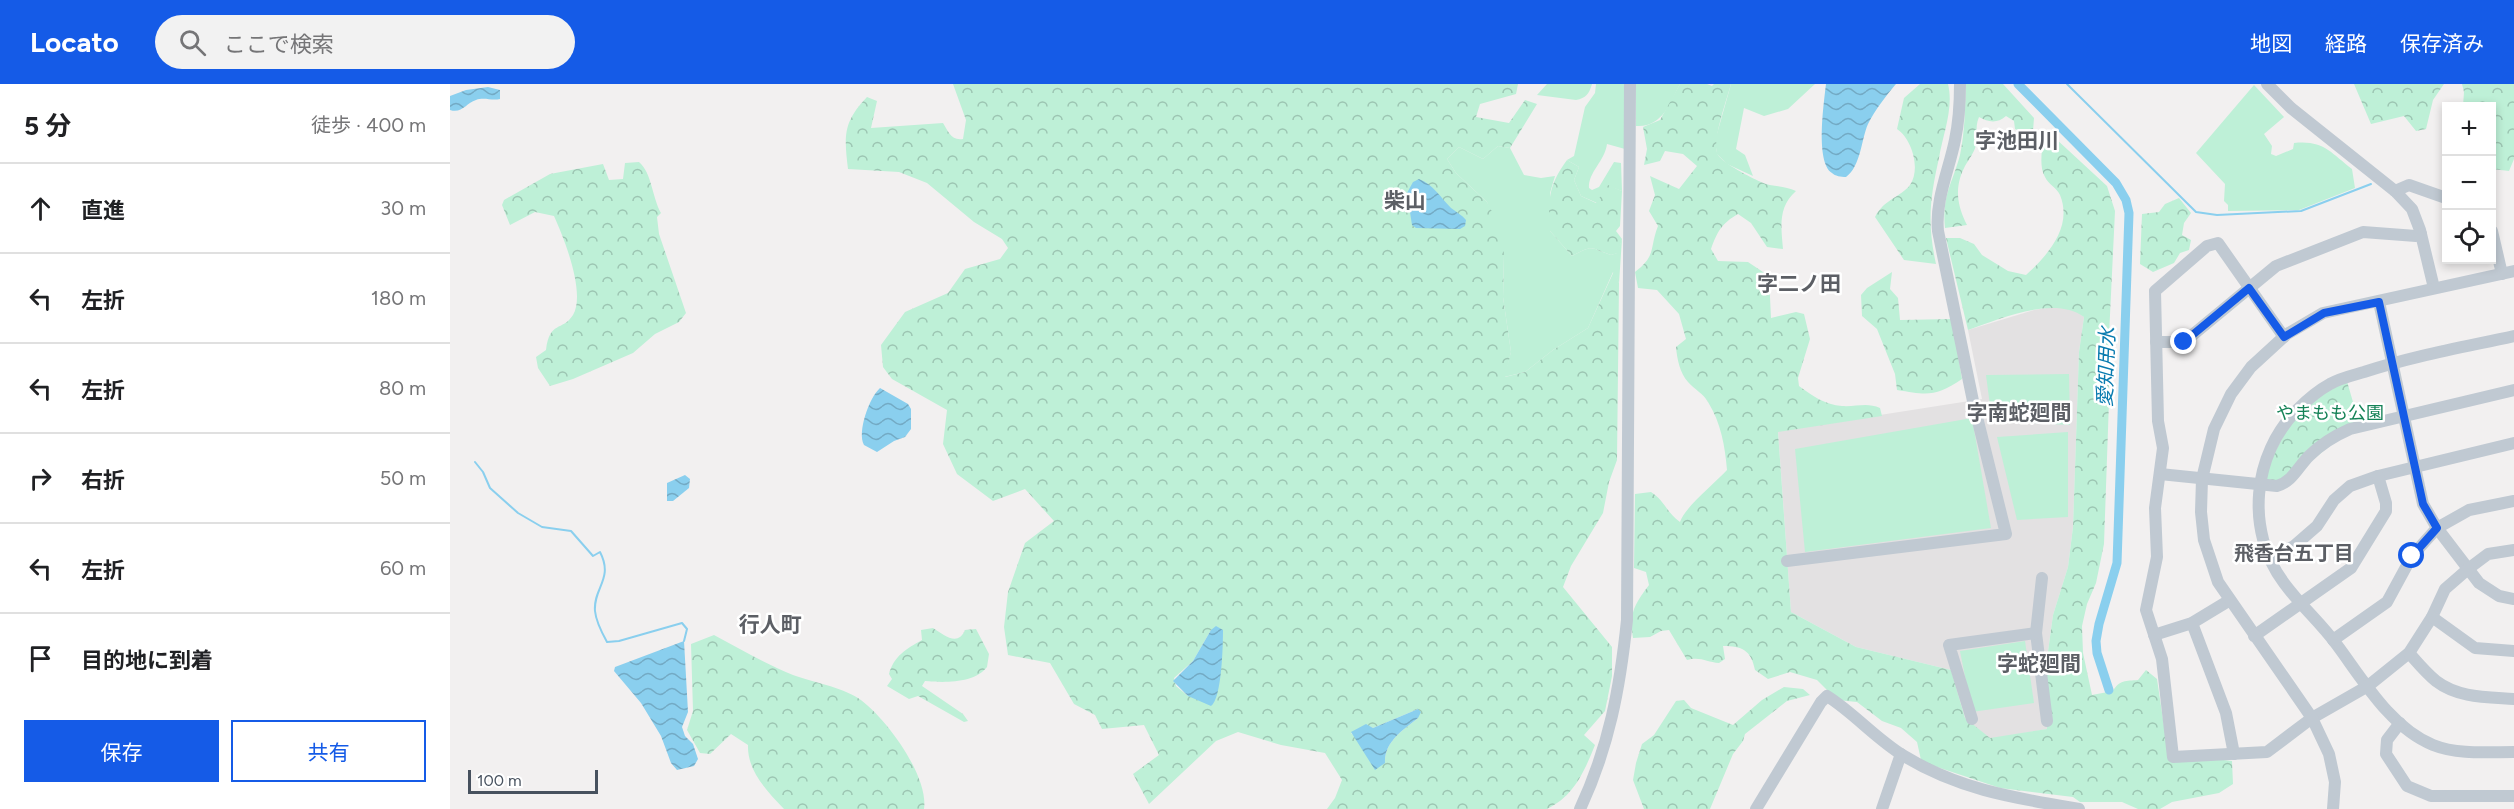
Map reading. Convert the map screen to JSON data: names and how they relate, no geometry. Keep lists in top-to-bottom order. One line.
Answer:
{"districts":["字池田川","柴山","字二ノ田","字南蛇廻間","飛香台五丁目","行人町","字蛇廻間"],"water":["愛知用水"],"parks":["やまもも公園"],"scale_bar":"100 m","page":{"header":"Locato","search":"ここで検索","nav":["地図","経路","保存済み"],"heading":["5 分","徒歩 · 400 m"],"map_buttons":["+","−"],"list":[["直進","30 m"],["左折","180 m"],["左折","80 m"],["右折","50 m"],["左折","60 m"],"目的地に到着"],"buttons":["保存","共有"],"scale":"100 m"}}
